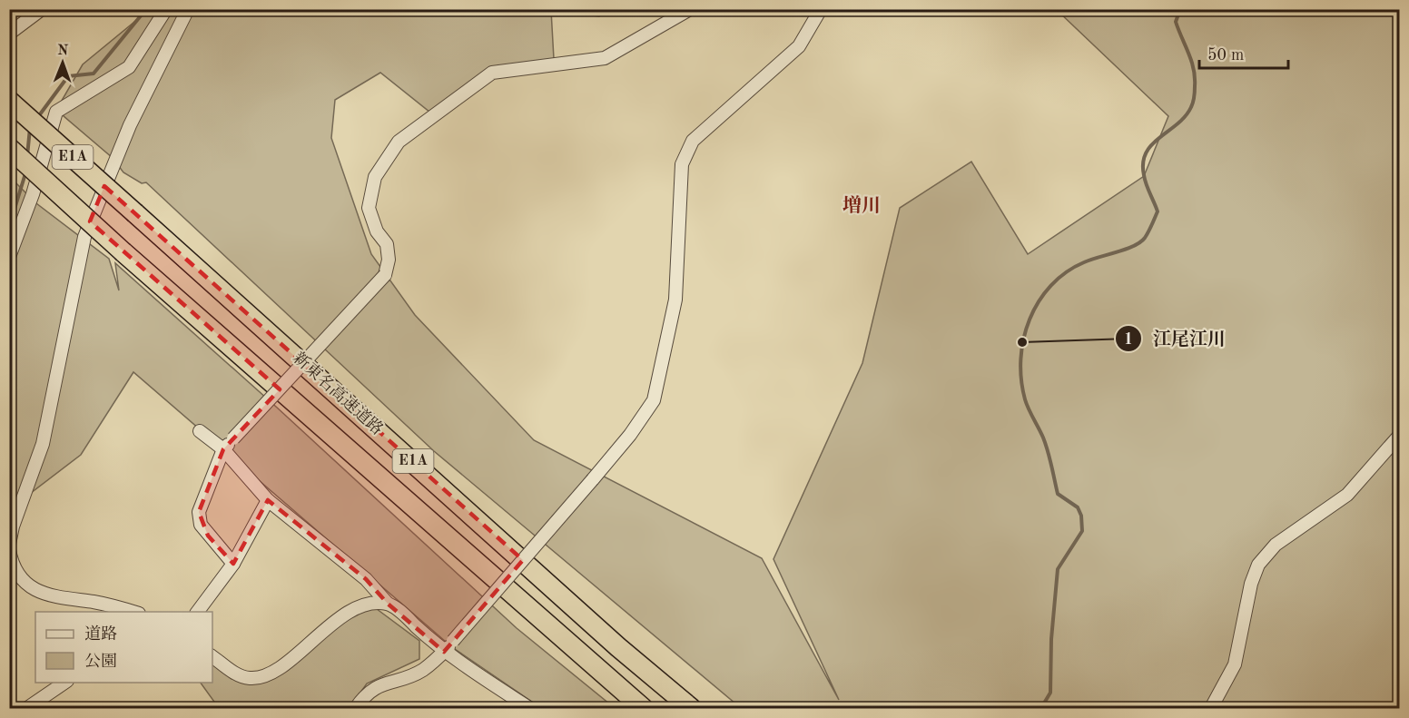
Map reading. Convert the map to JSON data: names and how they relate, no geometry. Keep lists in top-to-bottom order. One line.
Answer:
{"streets":{"highway":["E1A","新東名高速道路"]},"districts":["増川"],"places":["江尾江川"],"legend":["道路","公園"],"scale_bar":"50 m","north":"top"}
